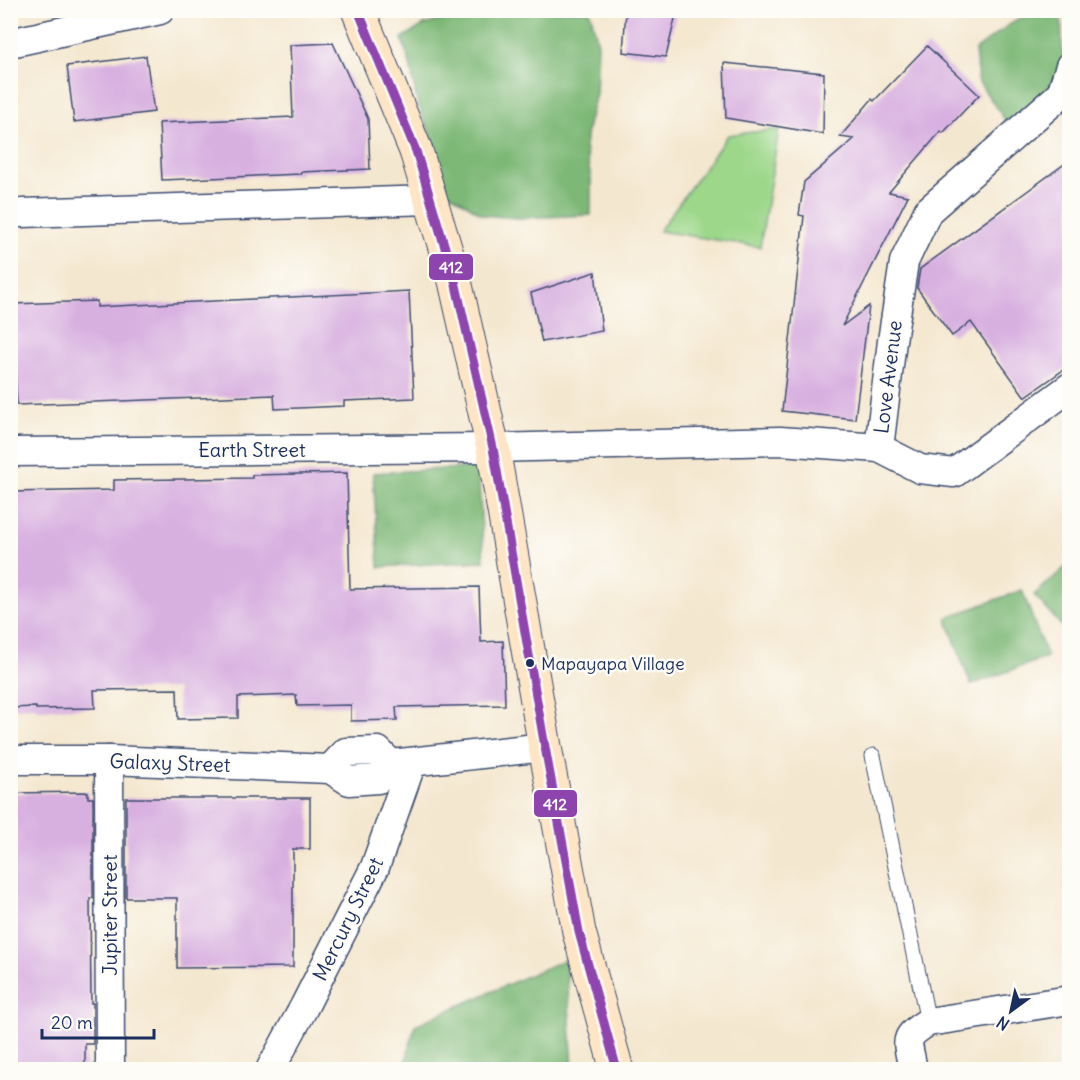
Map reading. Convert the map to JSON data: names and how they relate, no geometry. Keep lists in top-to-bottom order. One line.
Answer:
{"streets":{"street":["Love Avenue","Earth Street","Galaxy Street","Jupiter Street","Mercury Street"]},"crossings":[["Love Avenue","Earth Street"],["Galaxy Street","Jupiter Street"],["Galaxy Street","Mercury Street"]],"places":["Mapayapa Village"],"lines":["transit line 412"],"scale_bar":"20 m","north":"bottom left"}
